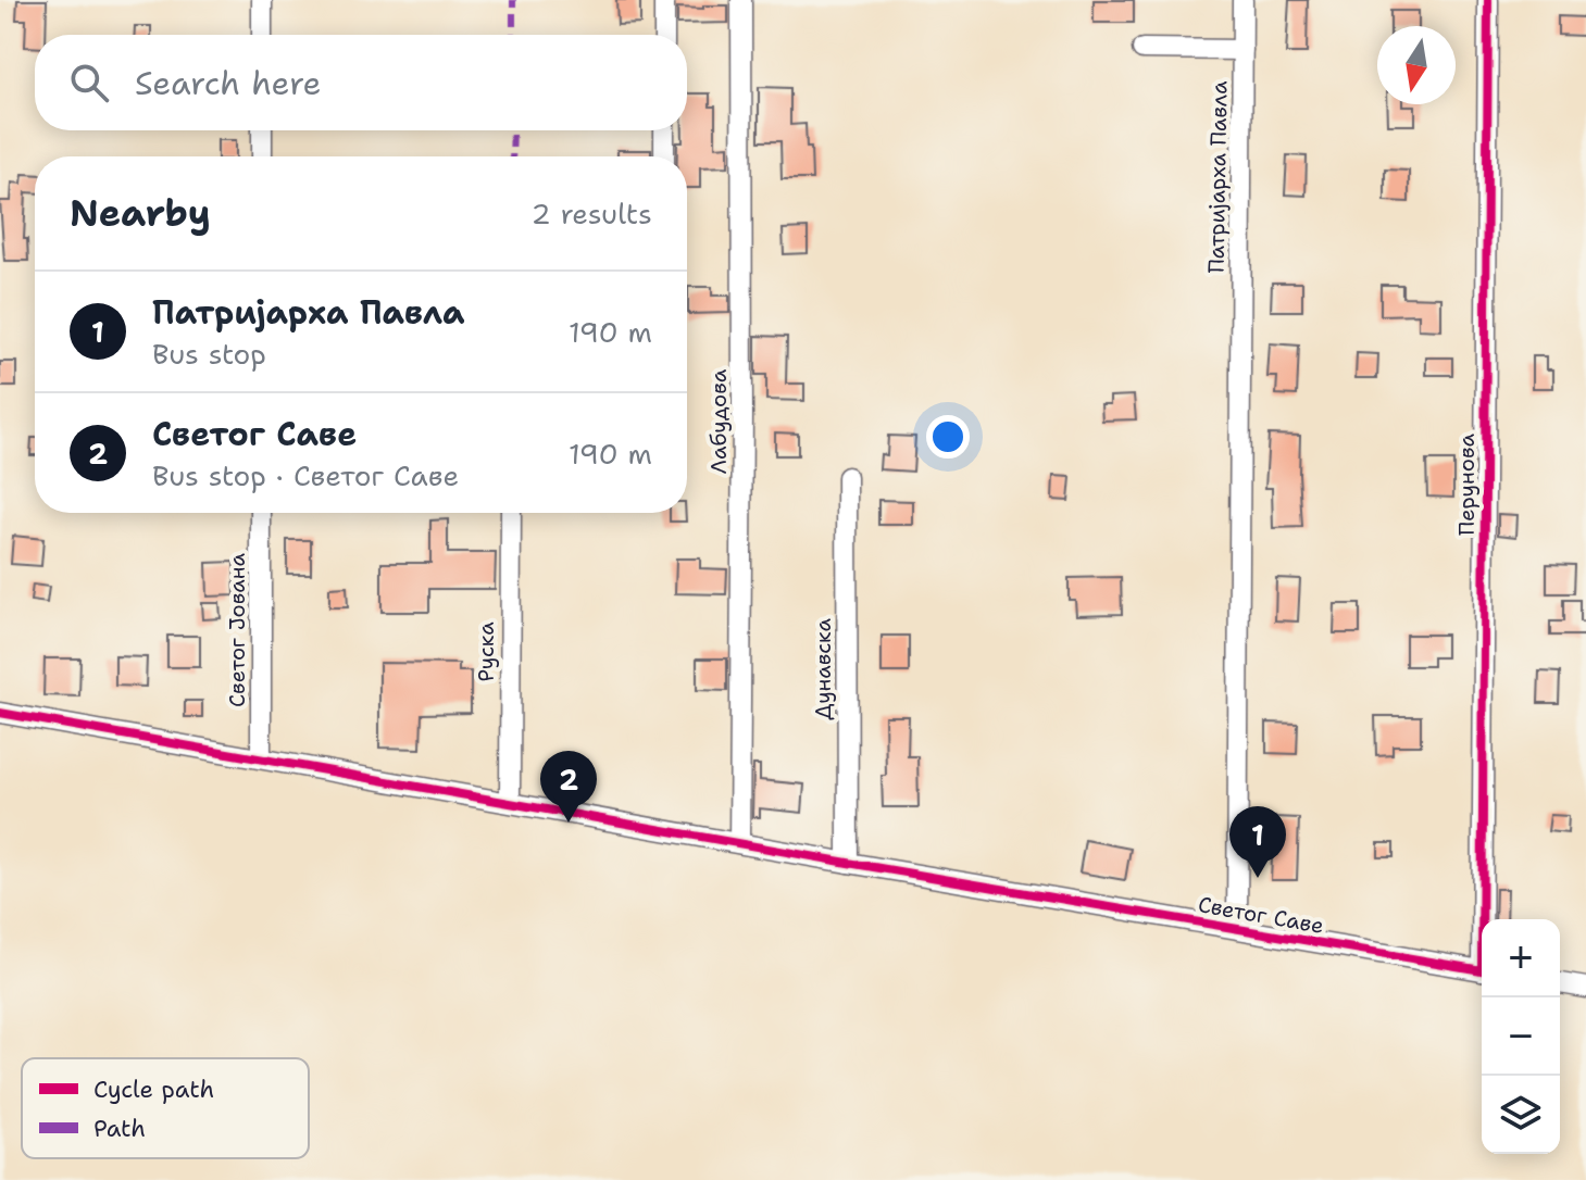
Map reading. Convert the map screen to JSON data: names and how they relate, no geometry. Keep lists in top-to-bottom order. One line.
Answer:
{"streets":{"street":["Патријарха Павла","Лабудова","Перунова","Светог Јована","Руска","Дунавска","Светог Саве"]},"crossings":[["Патријарха Павла","Светог Саве"],["Лабудова","Светог Саве"],["Светог Јована","Светог Саве"],["Руска","Светог Саве"],["Дунавска","Светог Саве"]],"legend":["Cycle path","Path"],"north":"bottom","page":{"search":"Search here","heading":["Nearby","2 results"],"list":[{"mark":"1","name":"Патријарха Павла","note":"Bus stop","value":"190 m"},{"mark":"2","name":"Светог Саве","note":"Bus stop · Светог Саве","value":"190 m"}],"pins":["2","1"],"map_buttons":["+","−"]}}
